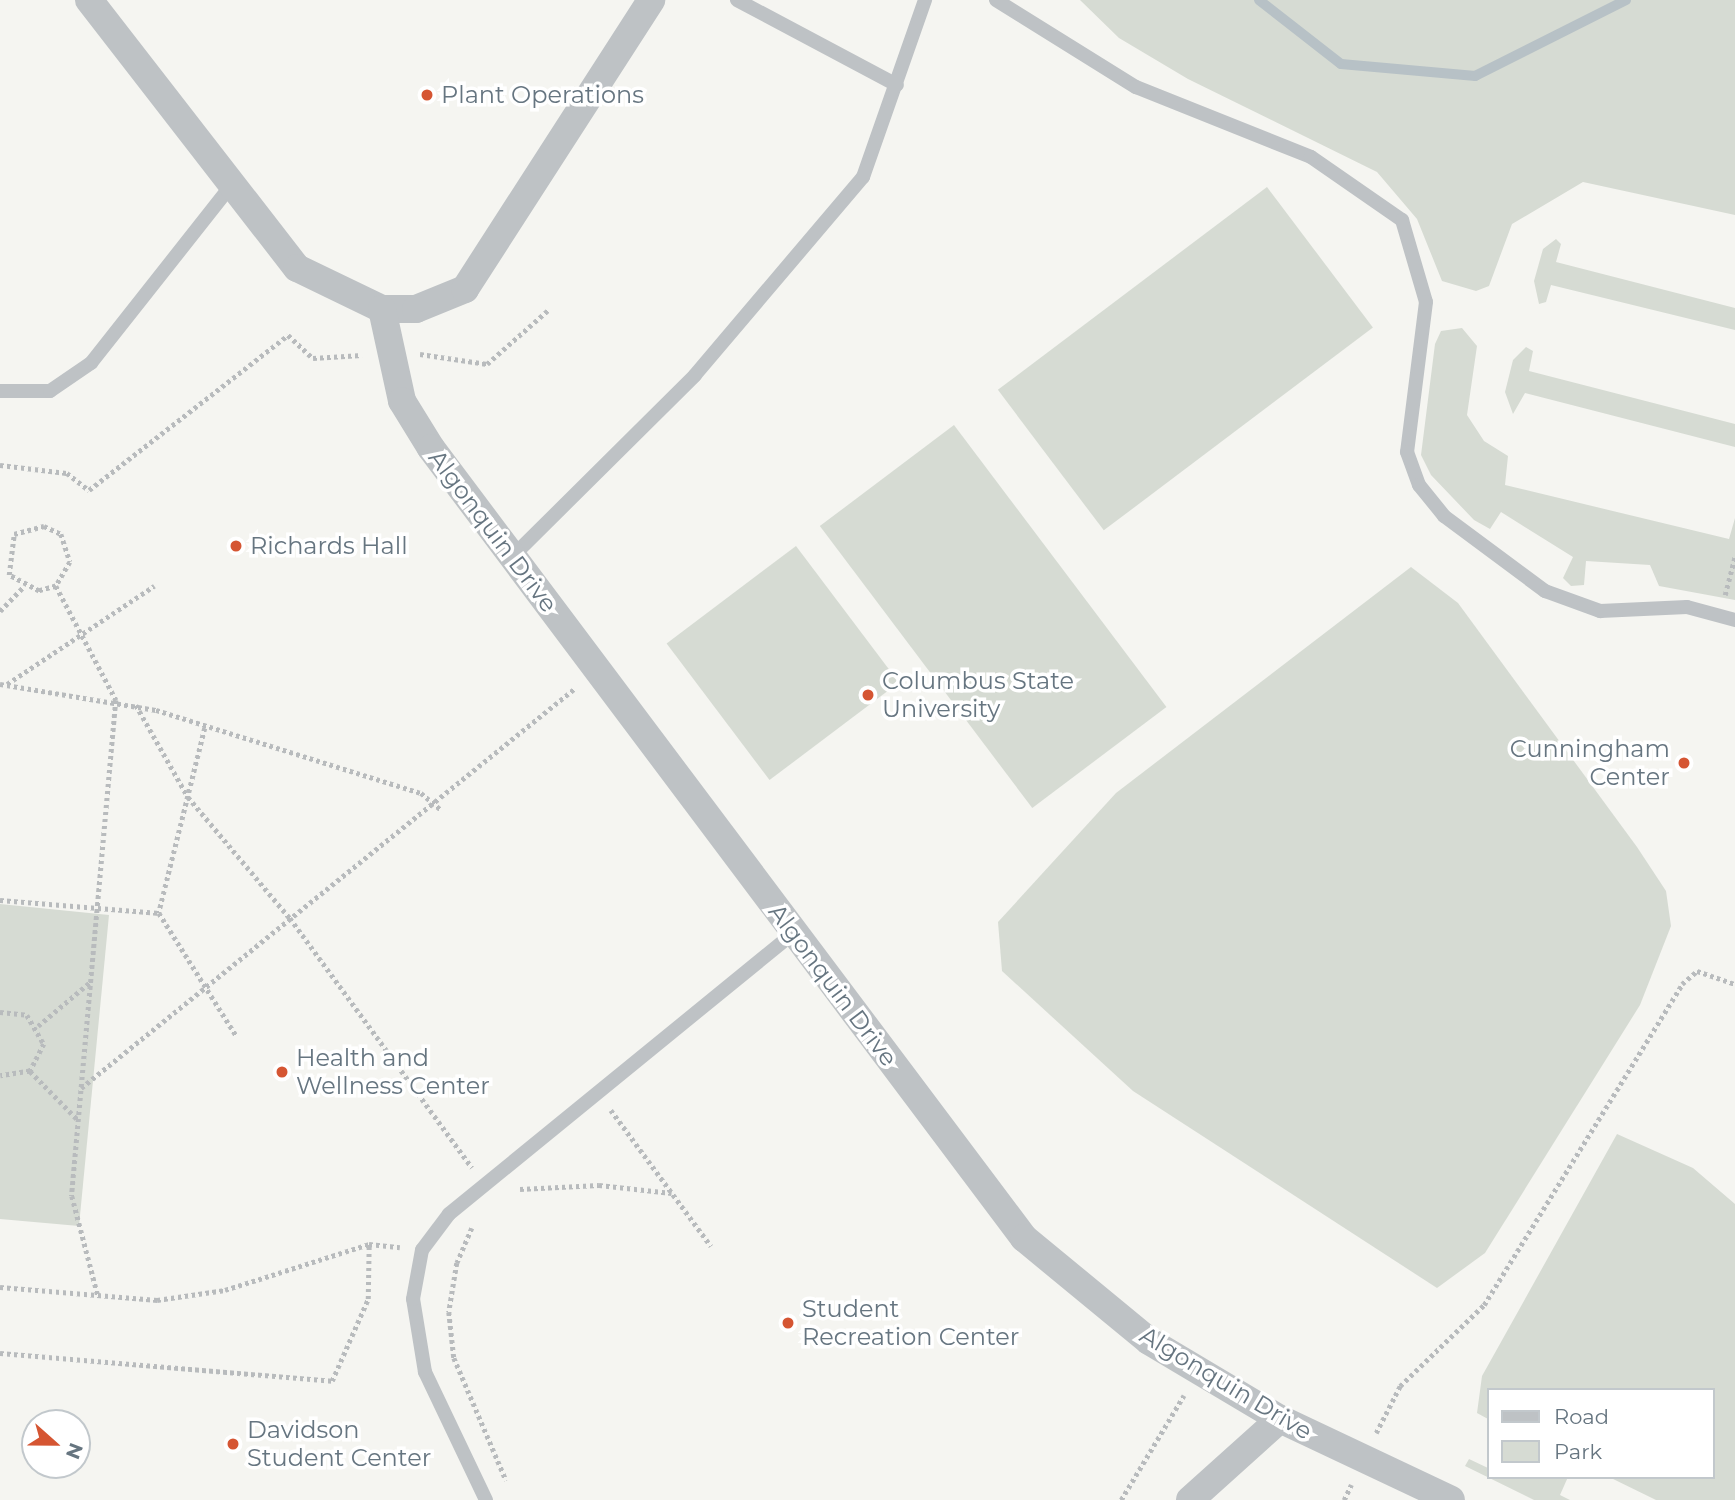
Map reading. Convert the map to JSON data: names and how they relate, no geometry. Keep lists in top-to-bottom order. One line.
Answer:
{"streets":{"street":["Algonquin Drive"]},"places":["Plant Operations","Richards Hall","Columbus State University","Cunningham Center","Health and Wellness Center","Student Recreation Center","Davidson Student Center"],"legend":["Road","Park"],"north":"right"}
